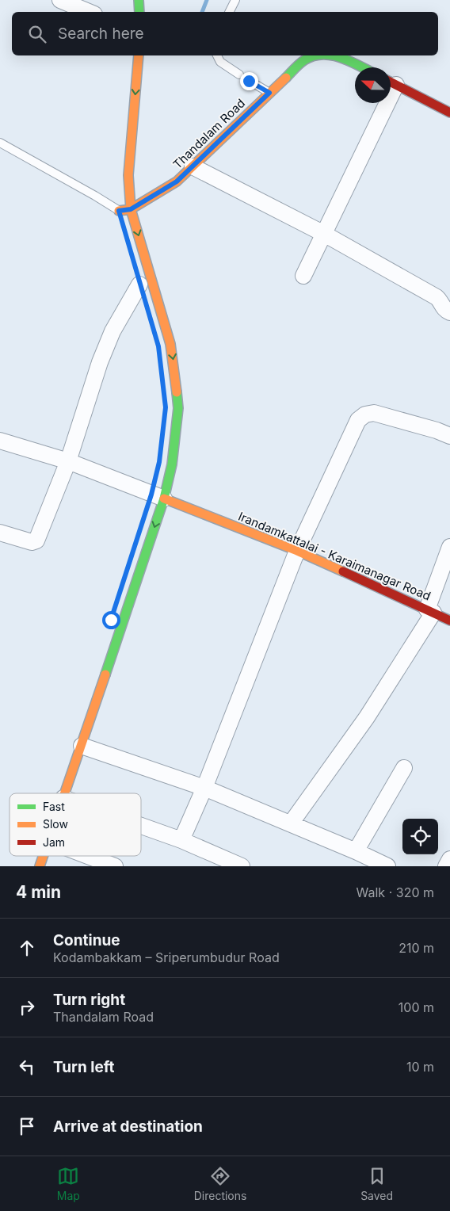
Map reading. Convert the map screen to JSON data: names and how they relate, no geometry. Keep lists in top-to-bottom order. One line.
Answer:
{"streets":{"main road":["Thandalam Road","Irandamkattalai - Karaimanagar Road"]},"legend":["Fast","Slow","Jam"],"north":"left","page":{"search":"Search here","heading":["4 min","Walk · 320 m"],"list":[["Continue","Kodambakkam – Sriperumbudur Road","210 m"],["Turn right","Thandalam Road","100 m"],["Turn left","10 m"],"Arrive at destination"],"nav":["Map","Directions","Saved"]}}
